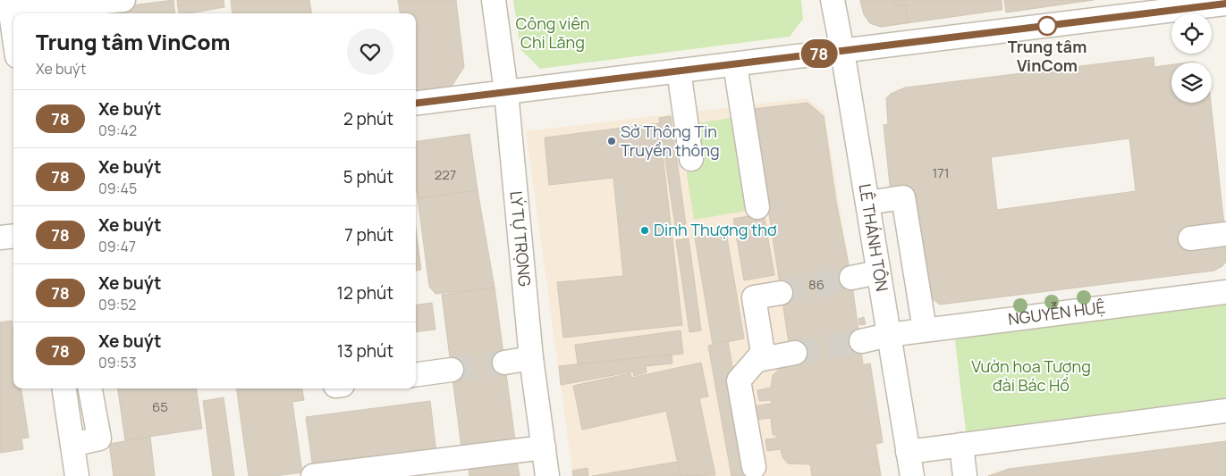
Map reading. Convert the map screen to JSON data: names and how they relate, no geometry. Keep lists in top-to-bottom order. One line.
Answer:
{"streets":{"street":["LÊ THÁNH TÔN","LÝ TỰ TRỌNG","NGUYỄN HUỆ"]},"crossings":[["LÊ THÁNH TÔN","NGUYỄN HUỆ"]],"parks":["Công viên Chi Lăng","Vườn hoa Tượng đài Bác Hồ"],"places":["Trung tâm VinCom","Sở Thông Tin Truyền thông","Dinh Thượng thơ"],"lines":["bus line 78"],"house_numbers":["171","227","86","65"],"page":{"on_map":"78","heading":["Trung tâm VinCom","Xe buýt"],"list":[{"mark":"78","name":"Xe buýt","note":"09:42","value":"2 phút"},{"mark":"78","name":"Xe buýt","note":"09:45","value":"5 phút"},{"mark":"78","name":"Xe buýt","note":"09:47","value":"7 phút"},{"mark":"78","name":"Xe buýt","note":"09:52","value":"12 phút"},{"mark":"78","name":"Xe buýt","note":"09:53","value":"13 phút"}]}}
